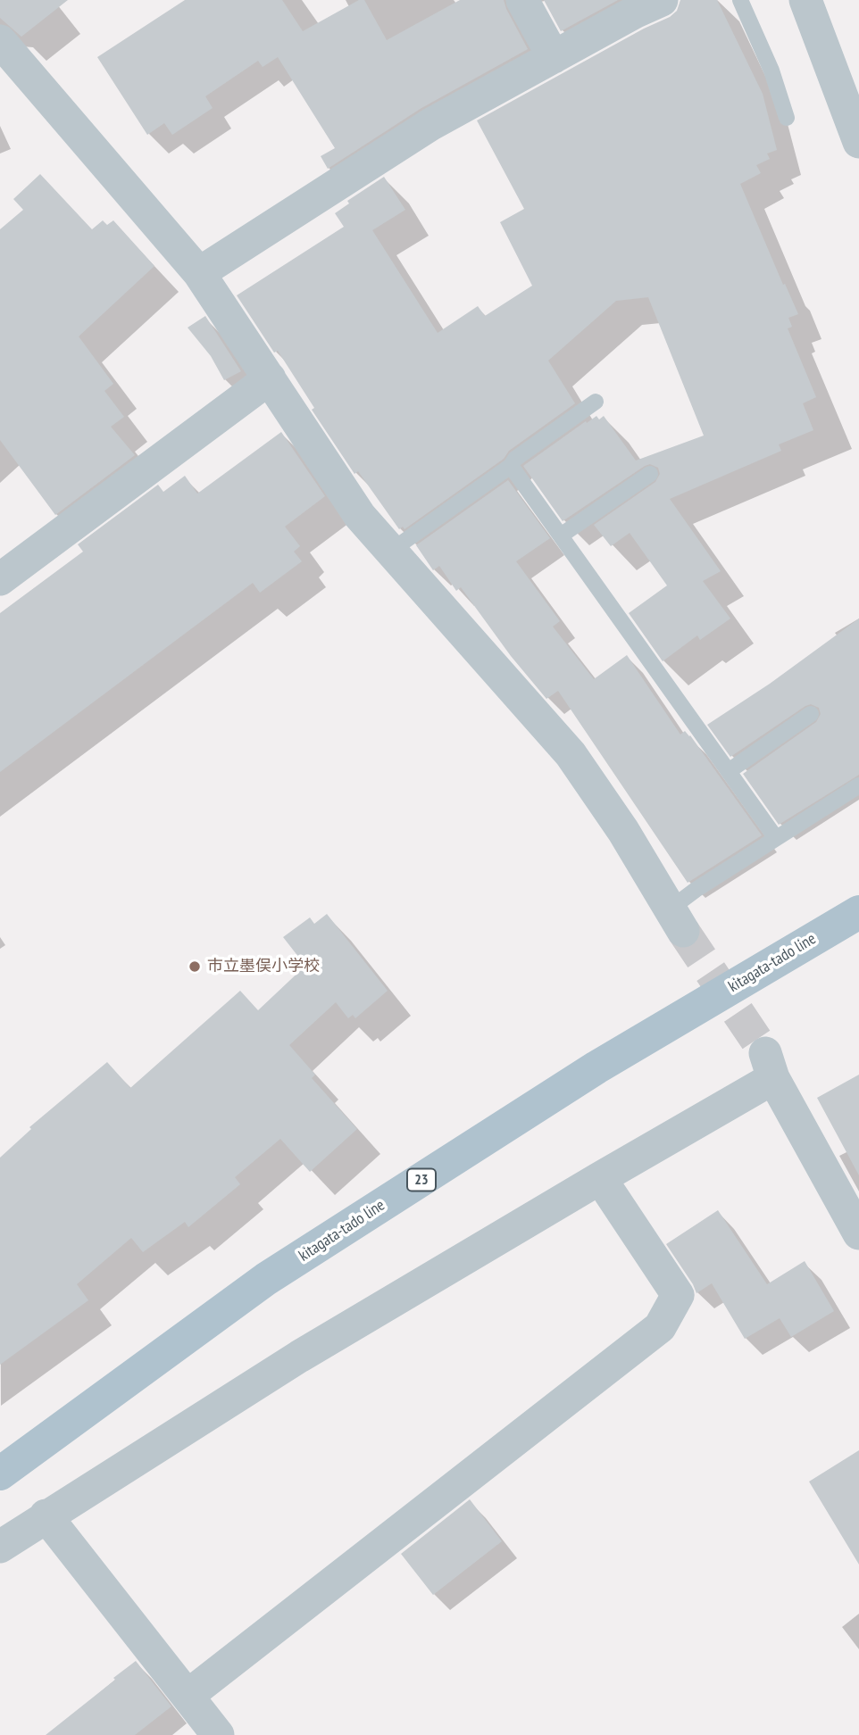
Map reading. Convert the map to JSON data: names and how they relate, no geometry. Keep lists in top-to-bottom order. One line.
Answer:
{"streets":{"main road":["kitagata-tado line","23"]},"places":["市立墨俣小学校"]}
